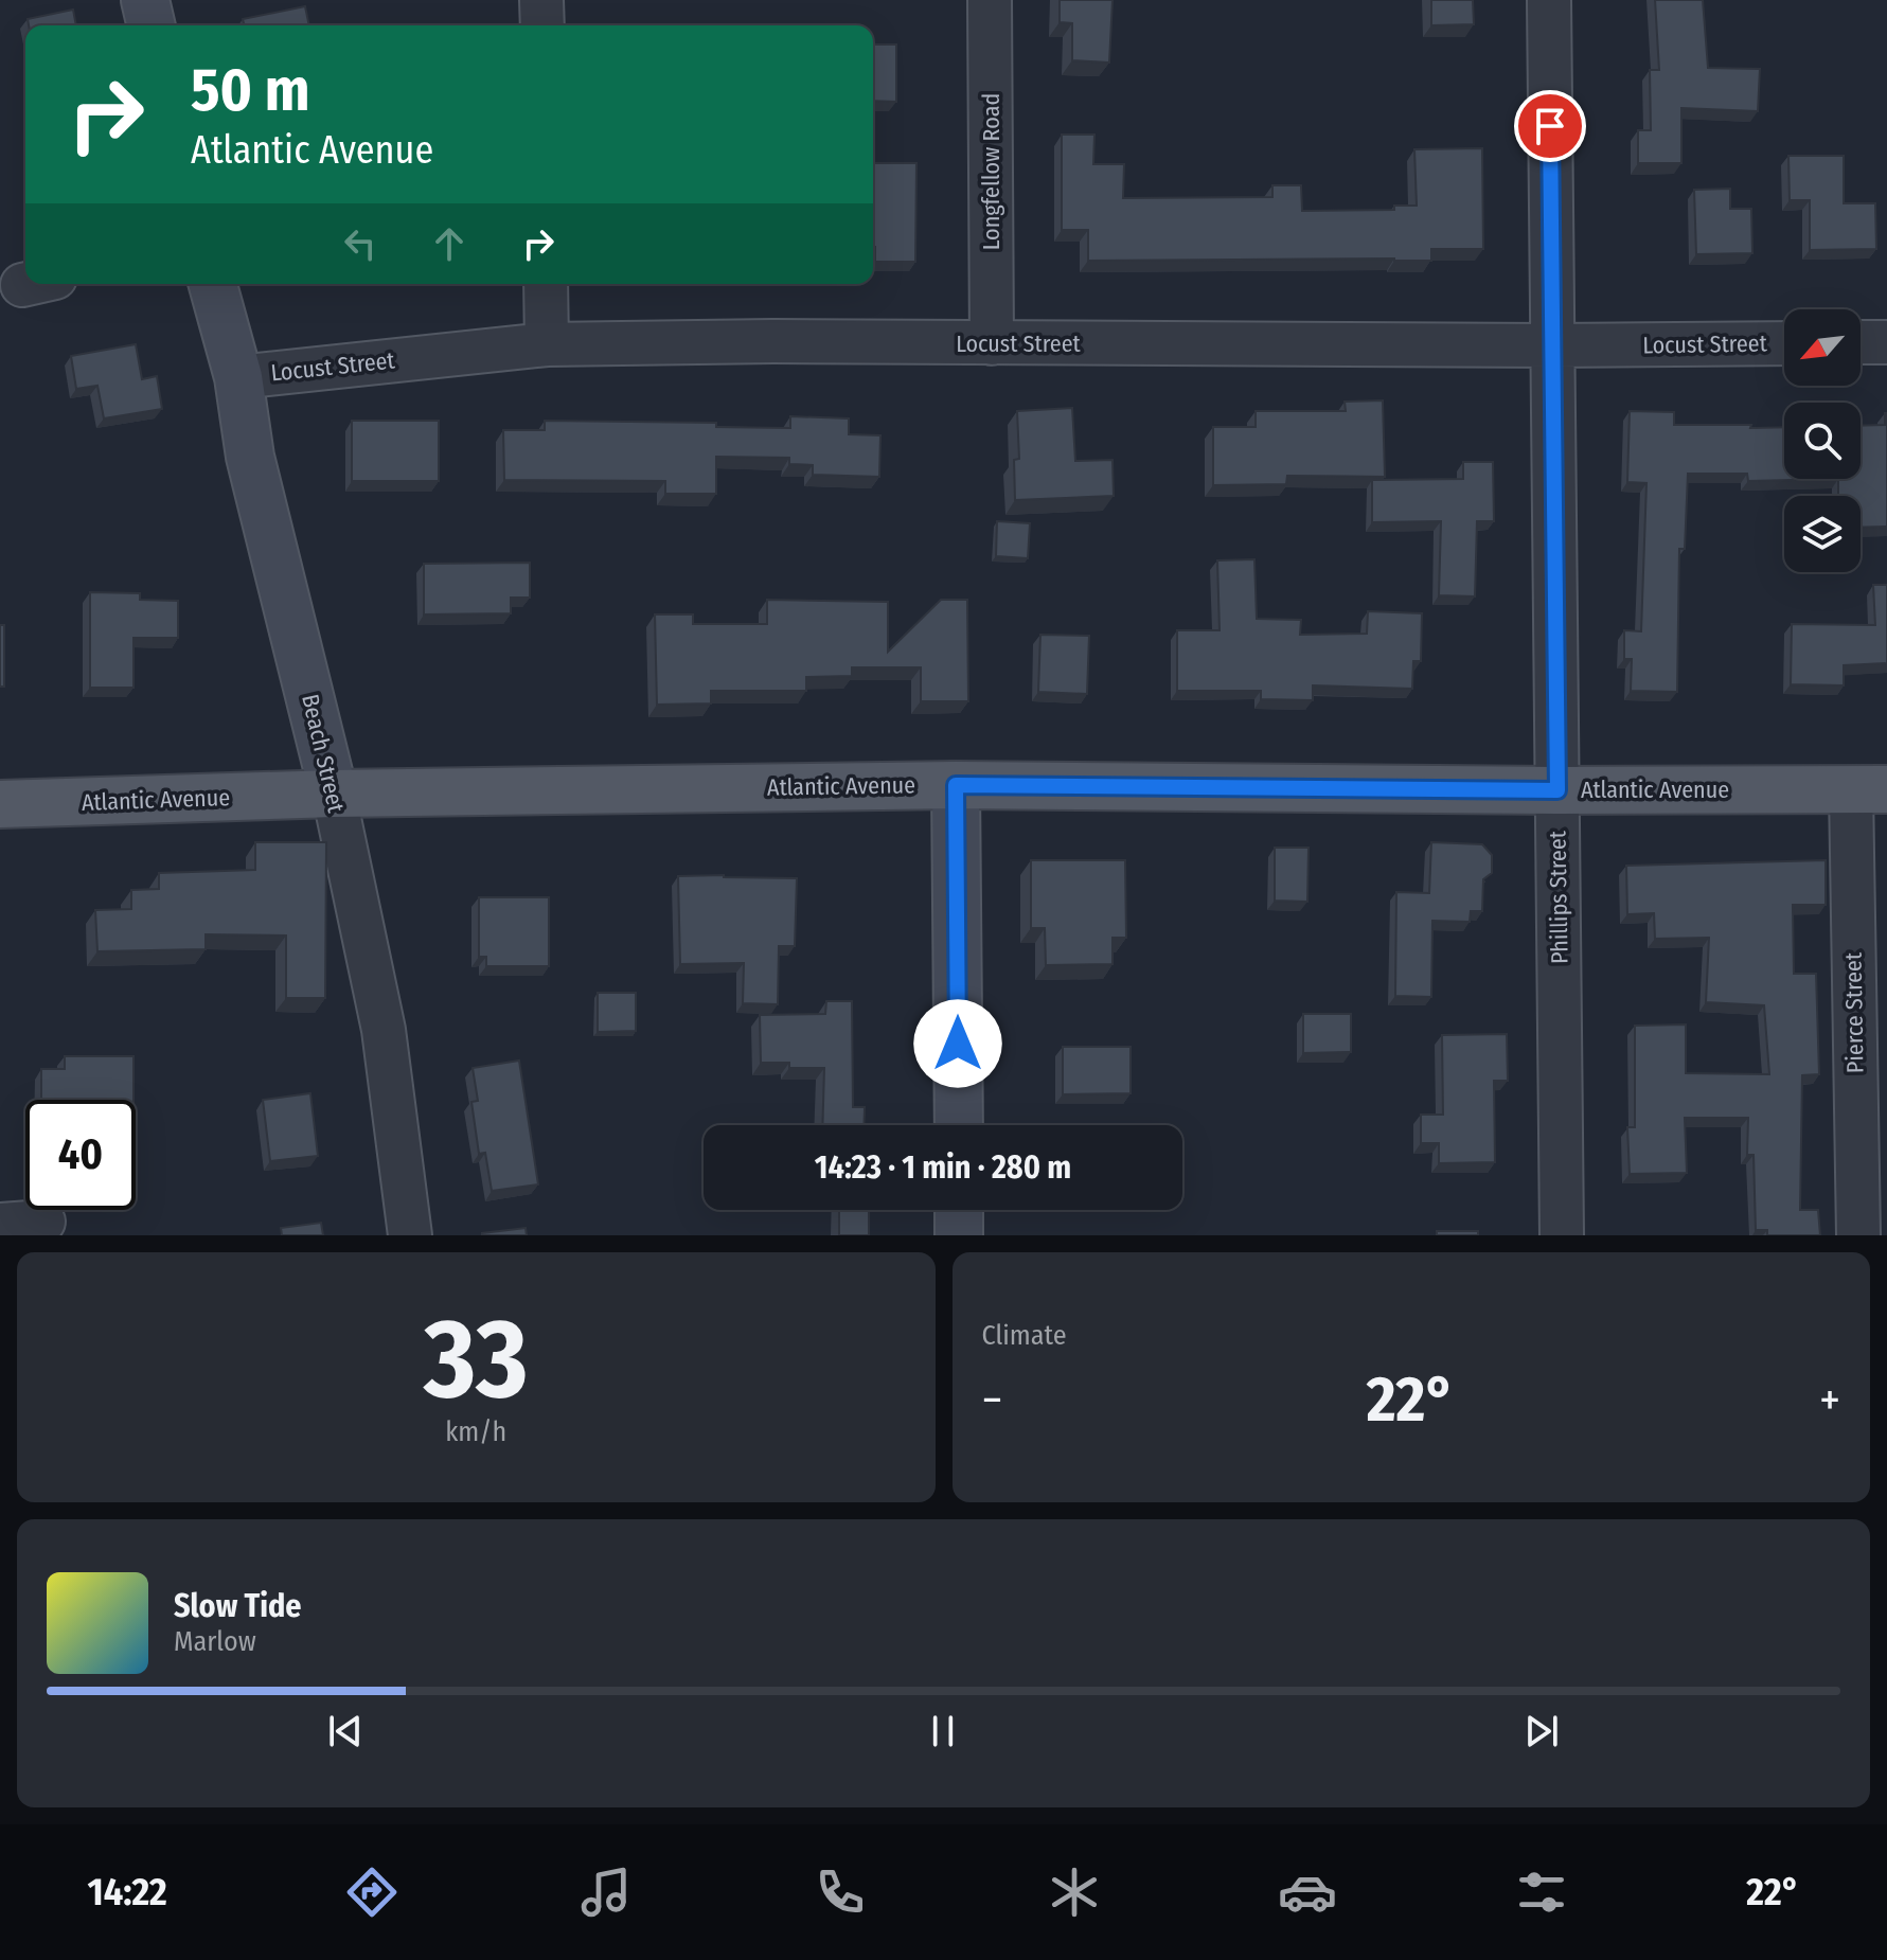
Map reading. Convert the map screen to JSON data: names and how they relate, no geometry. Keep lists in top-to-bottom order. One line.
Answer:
{"streets":{"main road":["Atlantic Avenue"],"street":["Longfellow Road","Locust Street","Beach Street","Phillips Street","Pierce Street"]},"crossings":[["Longfellow Road","Locust Street"],["Locust Street","Beach Street"],["Locust Street","Phillips Street"],["Beach Street","Atlantic Avenue"],["Atlantic Avenue","Phillips Street"],["Atlantic Avenue","Pierce Street"]],"north":"bottom left","page":{"turn":["50 m","Atlantic Avenue"],"limit":"40","trip":"14:23 · 1 min · 280 m","tile":[["33","km/h"],"Climate"],"heat":["−","22°","+"],"song":["Slow Tide","Marlow"],"tabs":["14:22","22°"]}}
